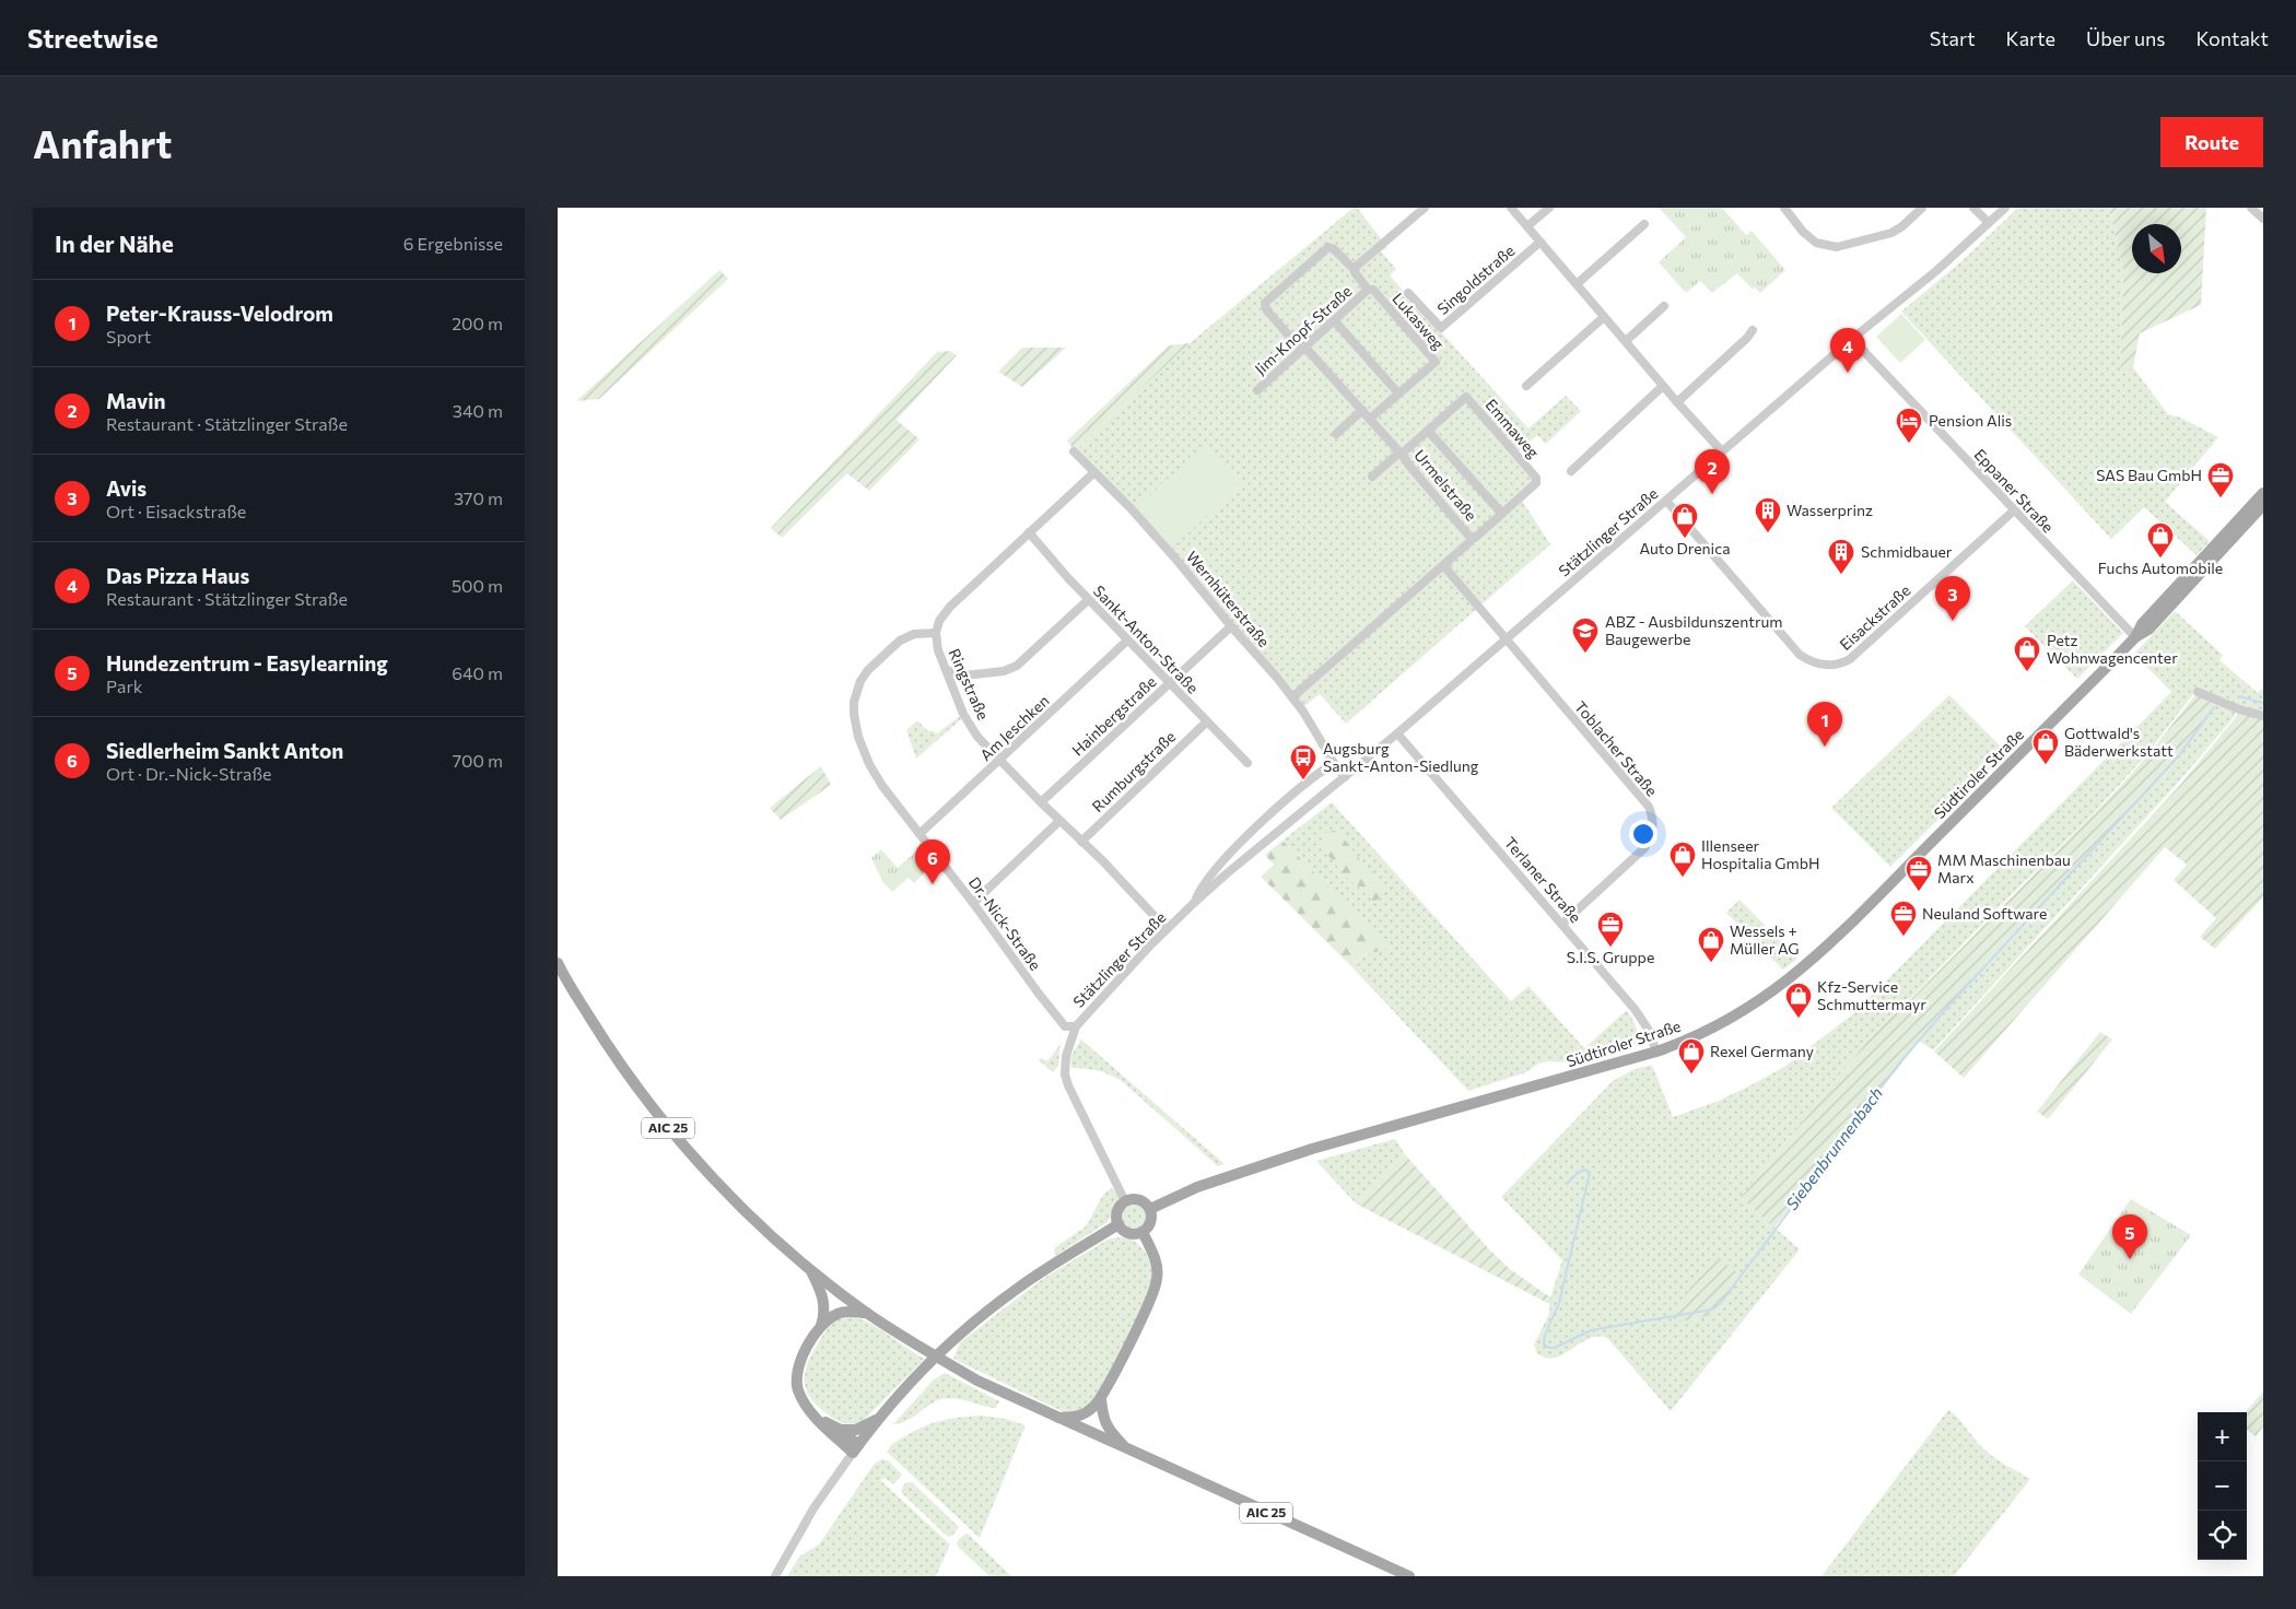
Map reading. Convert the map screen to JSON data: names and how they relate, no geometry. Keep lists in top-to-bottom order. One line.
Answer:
{"streets":{"main road":["Südtiroler Straße","AIC 25"],"street":["Singoldstraße","Lukasweg","Jim-Knopf-Straße","Emmaweg","Urmelstraße","Eppaner Straße","Stätzlinger Straße","Wernhüterstraße","Eisackstraße","Sankt-Anton-Straße","Ringstraße","Hainbergstraße","Am Jeschken","Toblacher Straße","Rumburgstraße","Terlaner Straße","Dr.-Nick-Straße"]},"crossings":[["Lukasweg","Jim-Knopf-Straße"],["Lukasweg","Urmelstraße"],["Jim-Knopf-Straße","Urmelstraße"],["Emmaweg","Urmelstraße"],["Urmelstraße","Wernhüterstraße"],["Eppaner Straße","Stätzlinger Straße"],["Eppaner Straße","Eisackstraße"],["Eppaner Straße","Südtiroler Straße"],["Stätzlinger Straße","Wernhüterstraße"],["Stätzlinger Straße","Eisackstraße"],["Stätzlinger Straße","Ringstraße"],["Stätzlinger Straße","Toblacher Straße"],["Stätzlinger Straße","Südtiroler Straße"],["Stätzlinger Straße","Terlaner Straße"],["Stätzlinger Straße","Dr.-Nick-Straße"],["Wernhüterstraße","Ringstraße"],["Wernhüterstraße","Hainbergstraße"],["Sankt-Anton-Straße","Ringstraße"],["Sankt-Anton-Straße","Hainbergstraße"],["Sankt-Anton-Straße","Am Jeschken"],["Sankt-Anton-Straße","Rumburgstraße"],["Ringstraße","Hainbergstraße"],["Ringstraße","Am Jeschken"],["Ringstraße","Rumburgstraße"],["Ringstraße","Dr.-Nick-Straße"],["Am Jeschken","Dr.-Nick-Straße"],["Toblacher Straße","Terlaner Straße"],["Südtiroler Straße","Terlaner Straße"]],"water":["Siebenbrunnenbach"],"places":{"hotel":["Pension Alis"],"office":["SAS Bau GmbH","MM Maschinenbau Marx","Neuland Software","S.I.S. Gruppe"],"building":["Wasserprinz","Schmidbauer"],"shop":["Auto Drenica","Fuchs Automobile","Petz Wohnwagencenter","Gottwald's Bäderwerkstatt","Illenseer Hospitalia GmbH","Wessels + Müller AG","Kfz-Service Schmuttermayr","Rexel Germany"],"school or university":["ABZ - Ausbildunszentrum Baugewerbe"],"bus stop":["Augsburg Sankt-Anton-Siedlung"]},"north":"bottom right","page":{"header":"Streetwise","nav":["Start","Karte","Über uns","Kontakt"],"buttons":"Route","title":"Anfahrt","heading":["In der Nähe","6 Ergebnisse"],"list":[{"mark":"1","name":"Peter-Krauss-Velodrom","note":"Sport","value":"200 m"},{"mark":"2","name":"Mavin","note":"Restaurant · Stätzlinger Straße","value":"340 m"},{"mark":"3","name":"Avis","note":"Ort · Eisackstraße","value":"370 m"},{"mark":"4","name":"Das Pizza Haus","note":"Restaurant · Stätzlinger Straße","value":"500 m"},{"mark":"5","name":"Hundezentrum - Easylearning","note":"Park","value":"640 m"},{"mark":"6","name":"Siedlerheim Sankt Anton","note":"Ort · Dr.-Nick-Straße","value":"700 m"}],"pins":["4","2","3","1","6","5"],"map_buttons":["+","−"]}}
